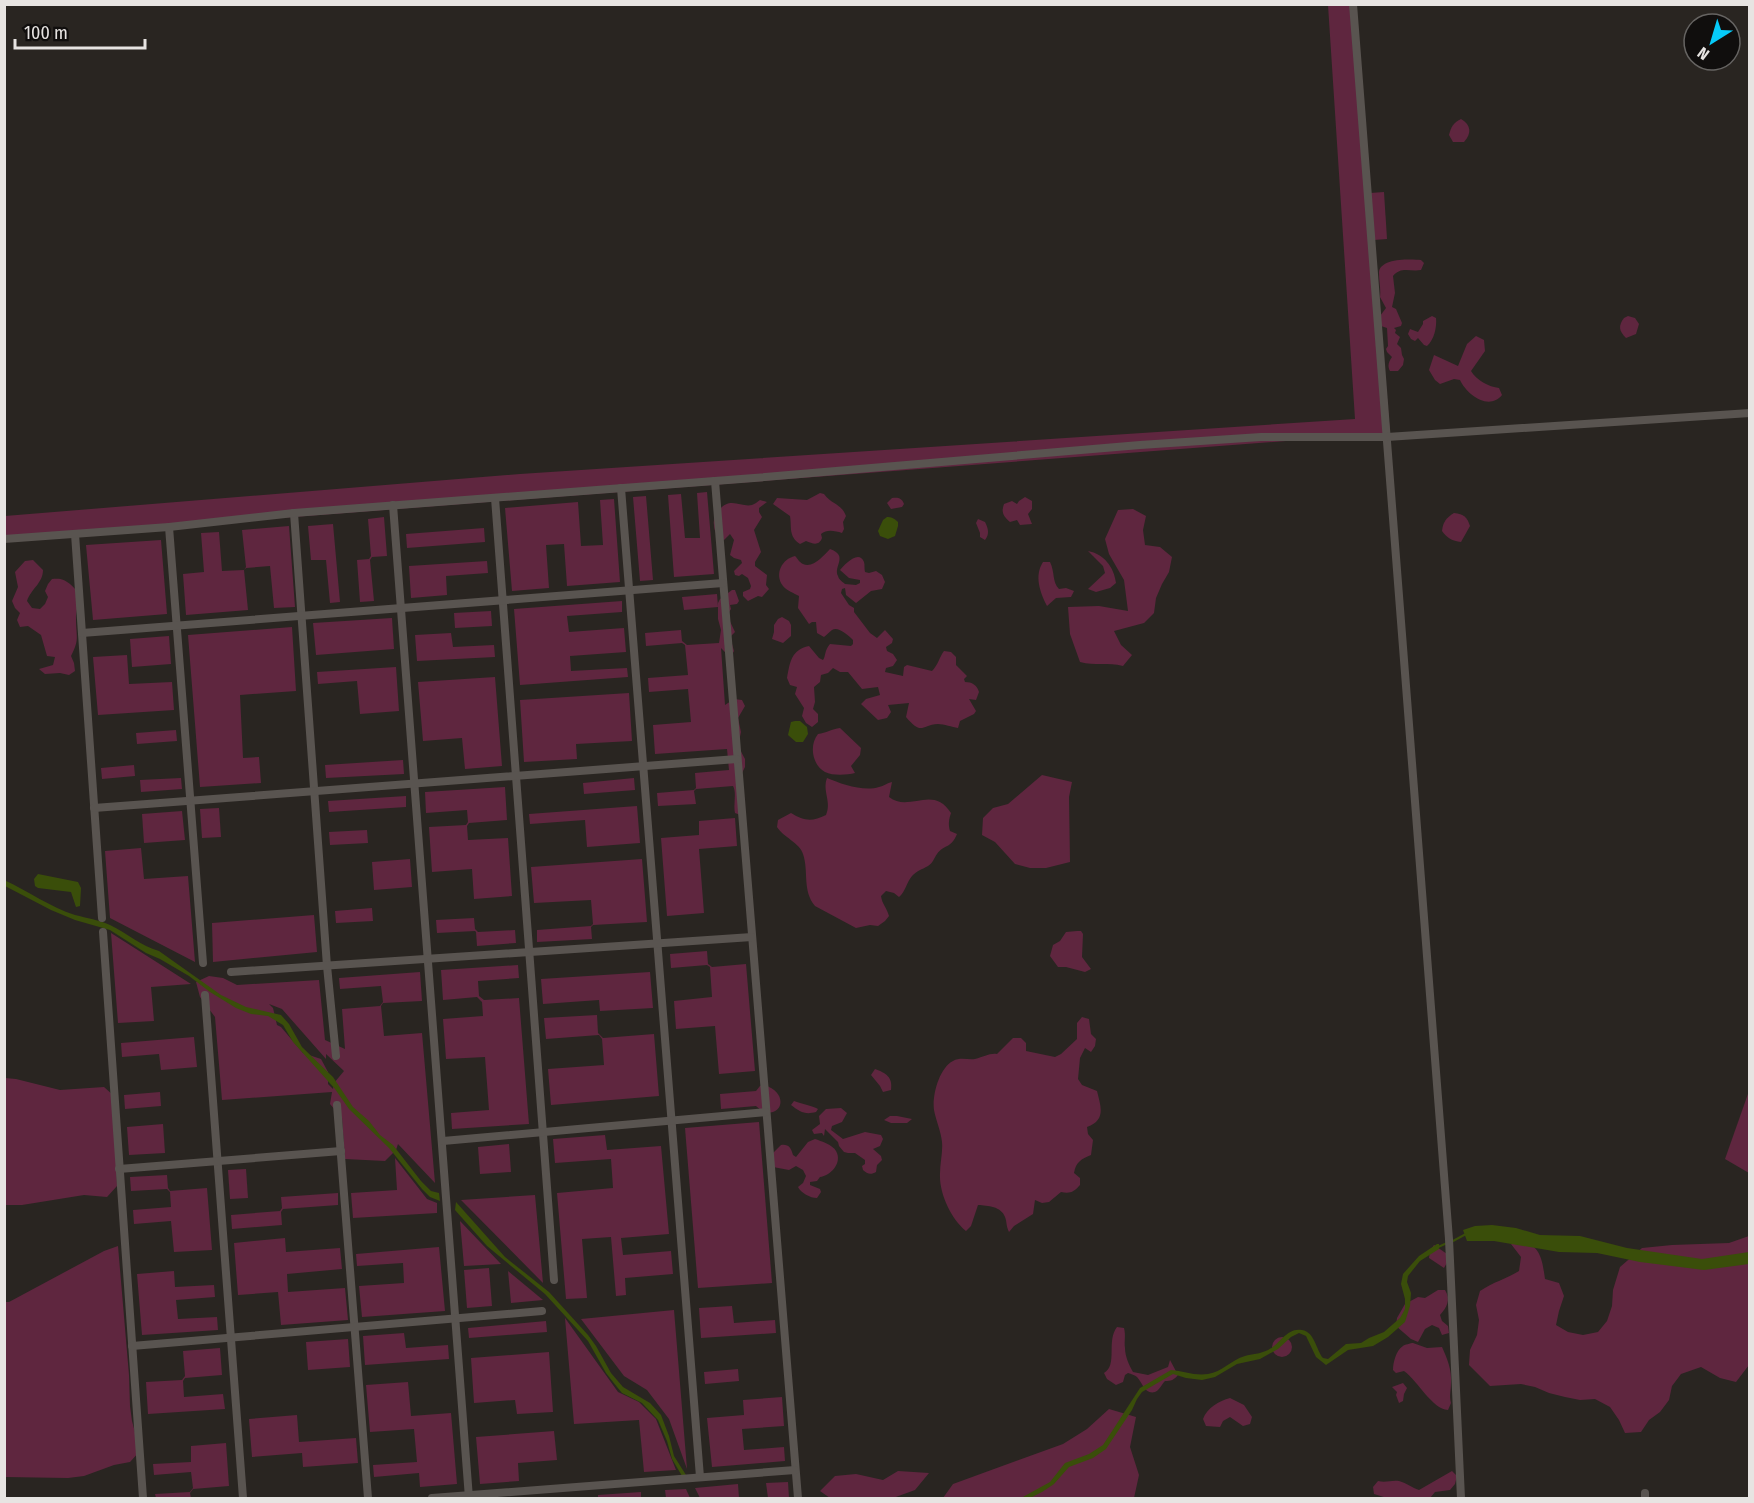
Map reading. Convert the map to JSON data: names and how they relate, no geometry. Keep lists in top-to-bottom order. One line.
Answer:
{"scale_bar":"100 m","north":"bottom left"}
